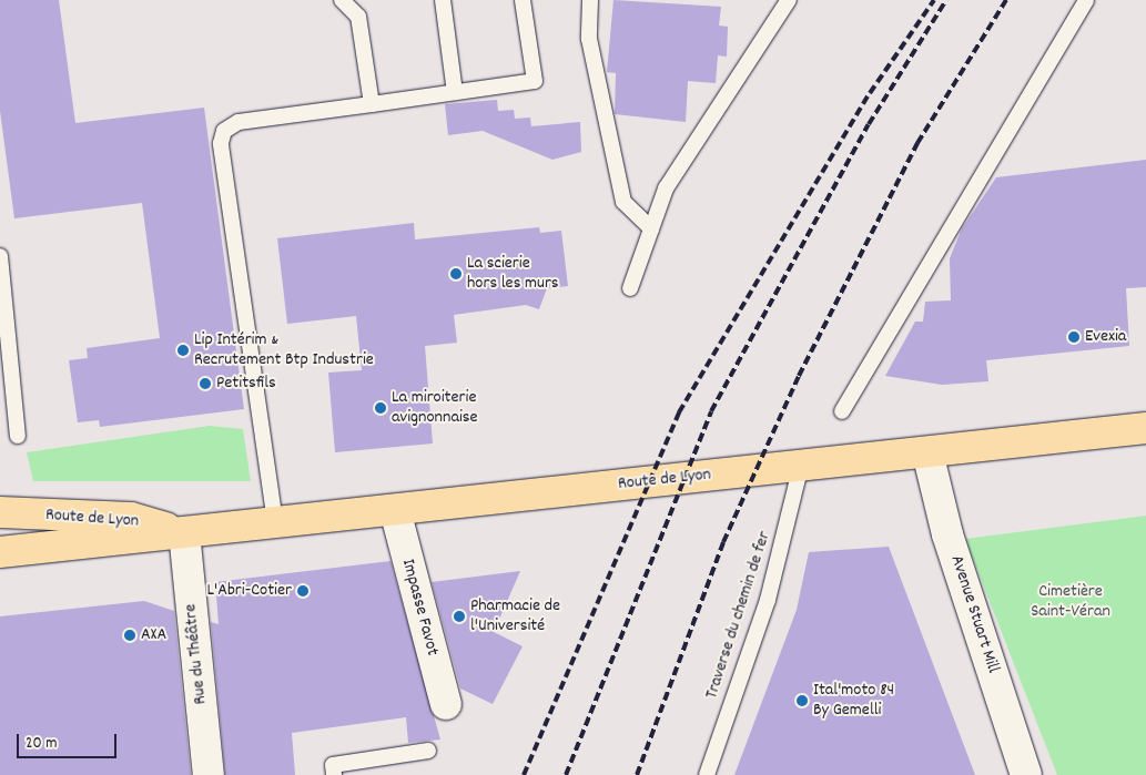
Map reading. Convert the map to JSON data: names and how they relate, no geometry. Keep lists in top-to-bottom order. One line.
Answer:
{"streets":{"main road":["Route de Lyon"],"street":["Impasse Favot","Avenue Stuart Mill","Rue du Théâtre"],"lane":["Traverse du chemin de fer"]},"crossings":[["Route de Lyon","Impasse Favot"],["Route de Lyon","Avenue Stuart Mill"],["Route de Lyon","Traverse du chemin de fer"],["Route de Lyon","Rue du Théâtre"]],"parks":["Cimetière Saint-Véran"],"places":["La scierie hors les murs","Evexia","Lip Intérim & Recrutement Btp Industrie","Petitsfils","La miroiterie avignonnaise","L'Abri-Cotier","Pharmacie de l'Université","AXA","Ital'moto 84 By Gemelli"],"scale_bar":"20 m"}
